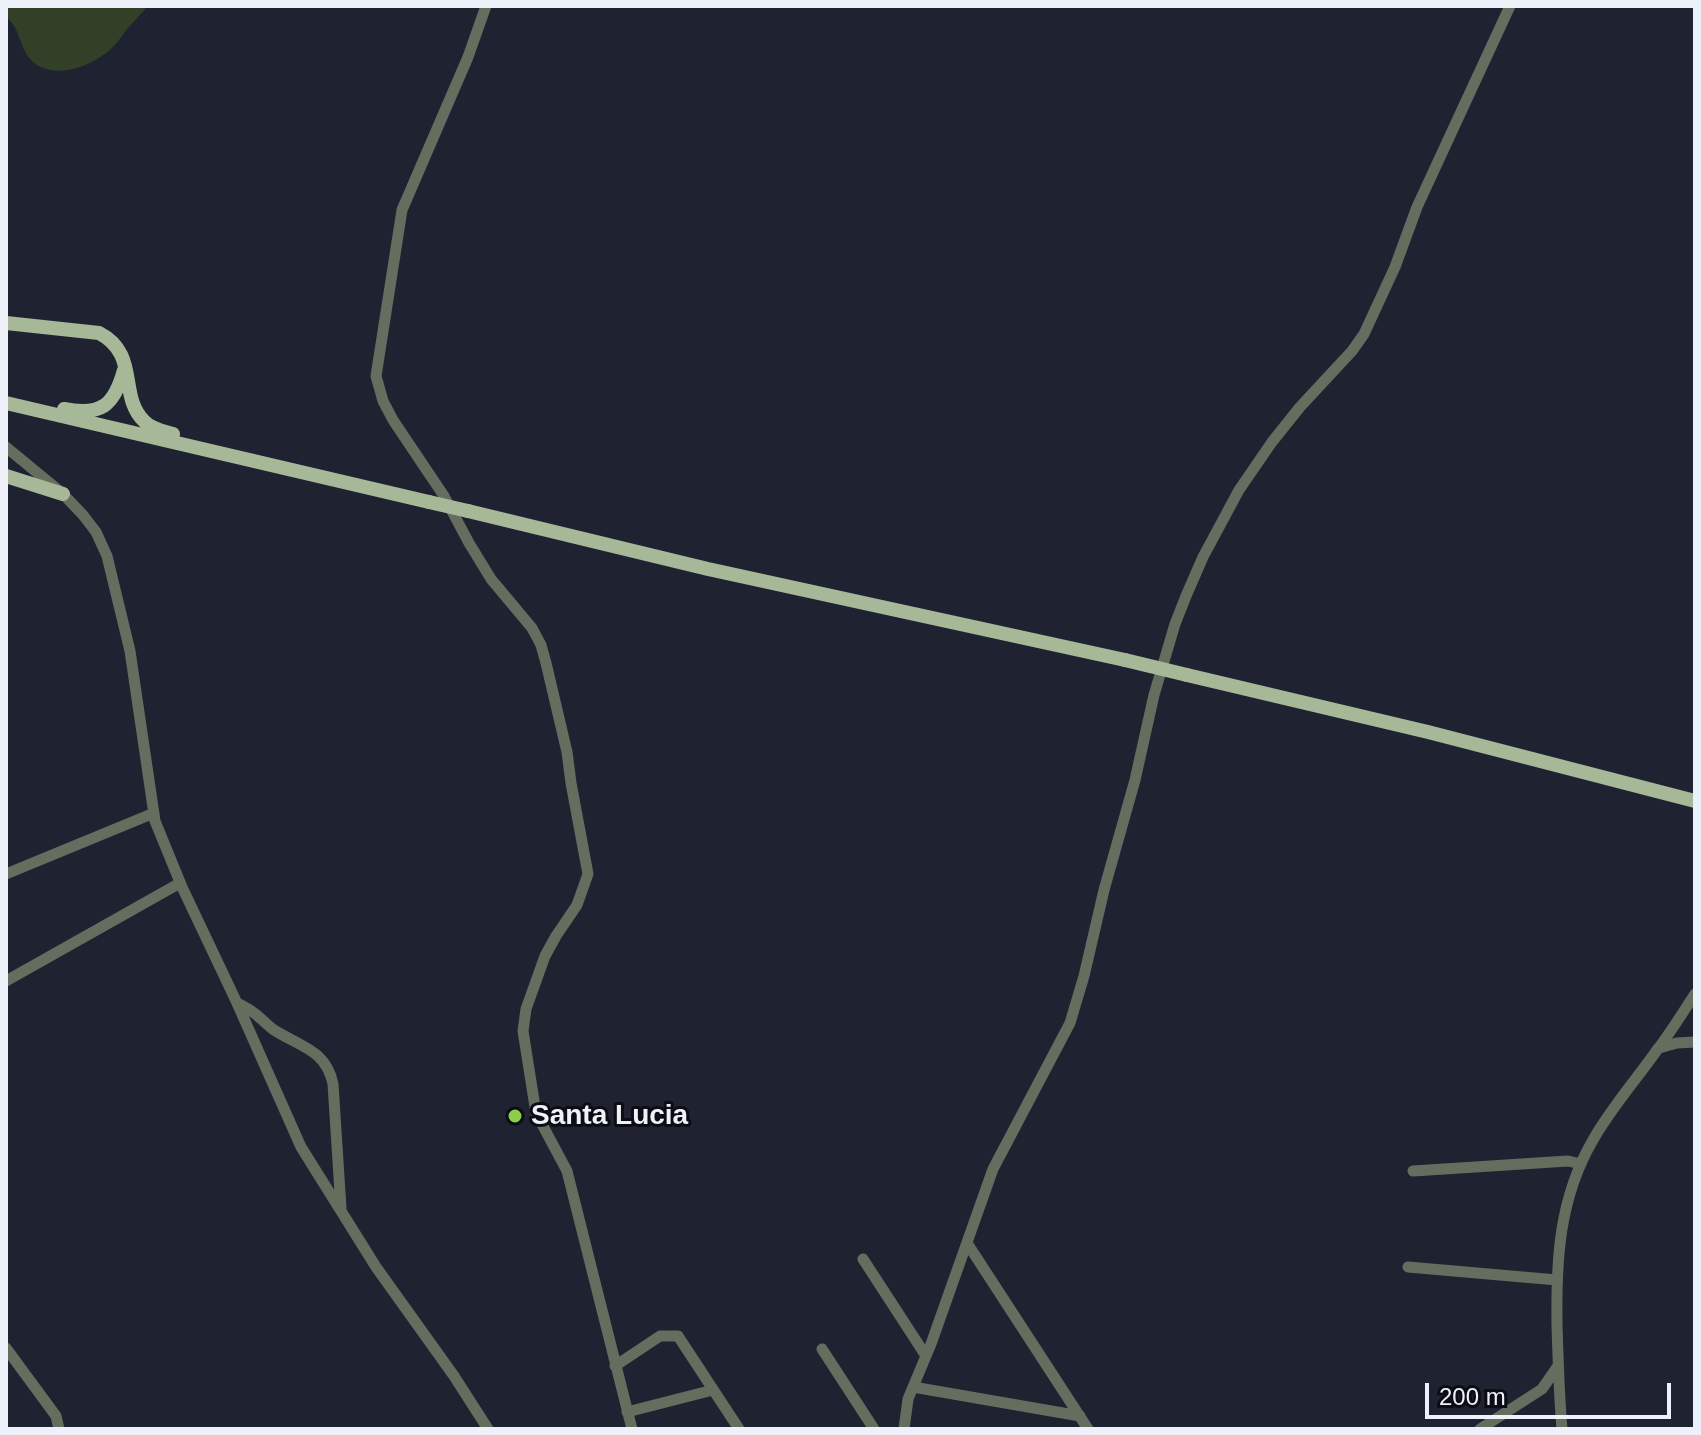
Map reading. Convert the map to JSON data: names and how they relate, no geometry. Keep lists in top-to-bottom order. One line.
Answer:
{"places":["Santa Lucia"],"scale_bar":"200 m"}
